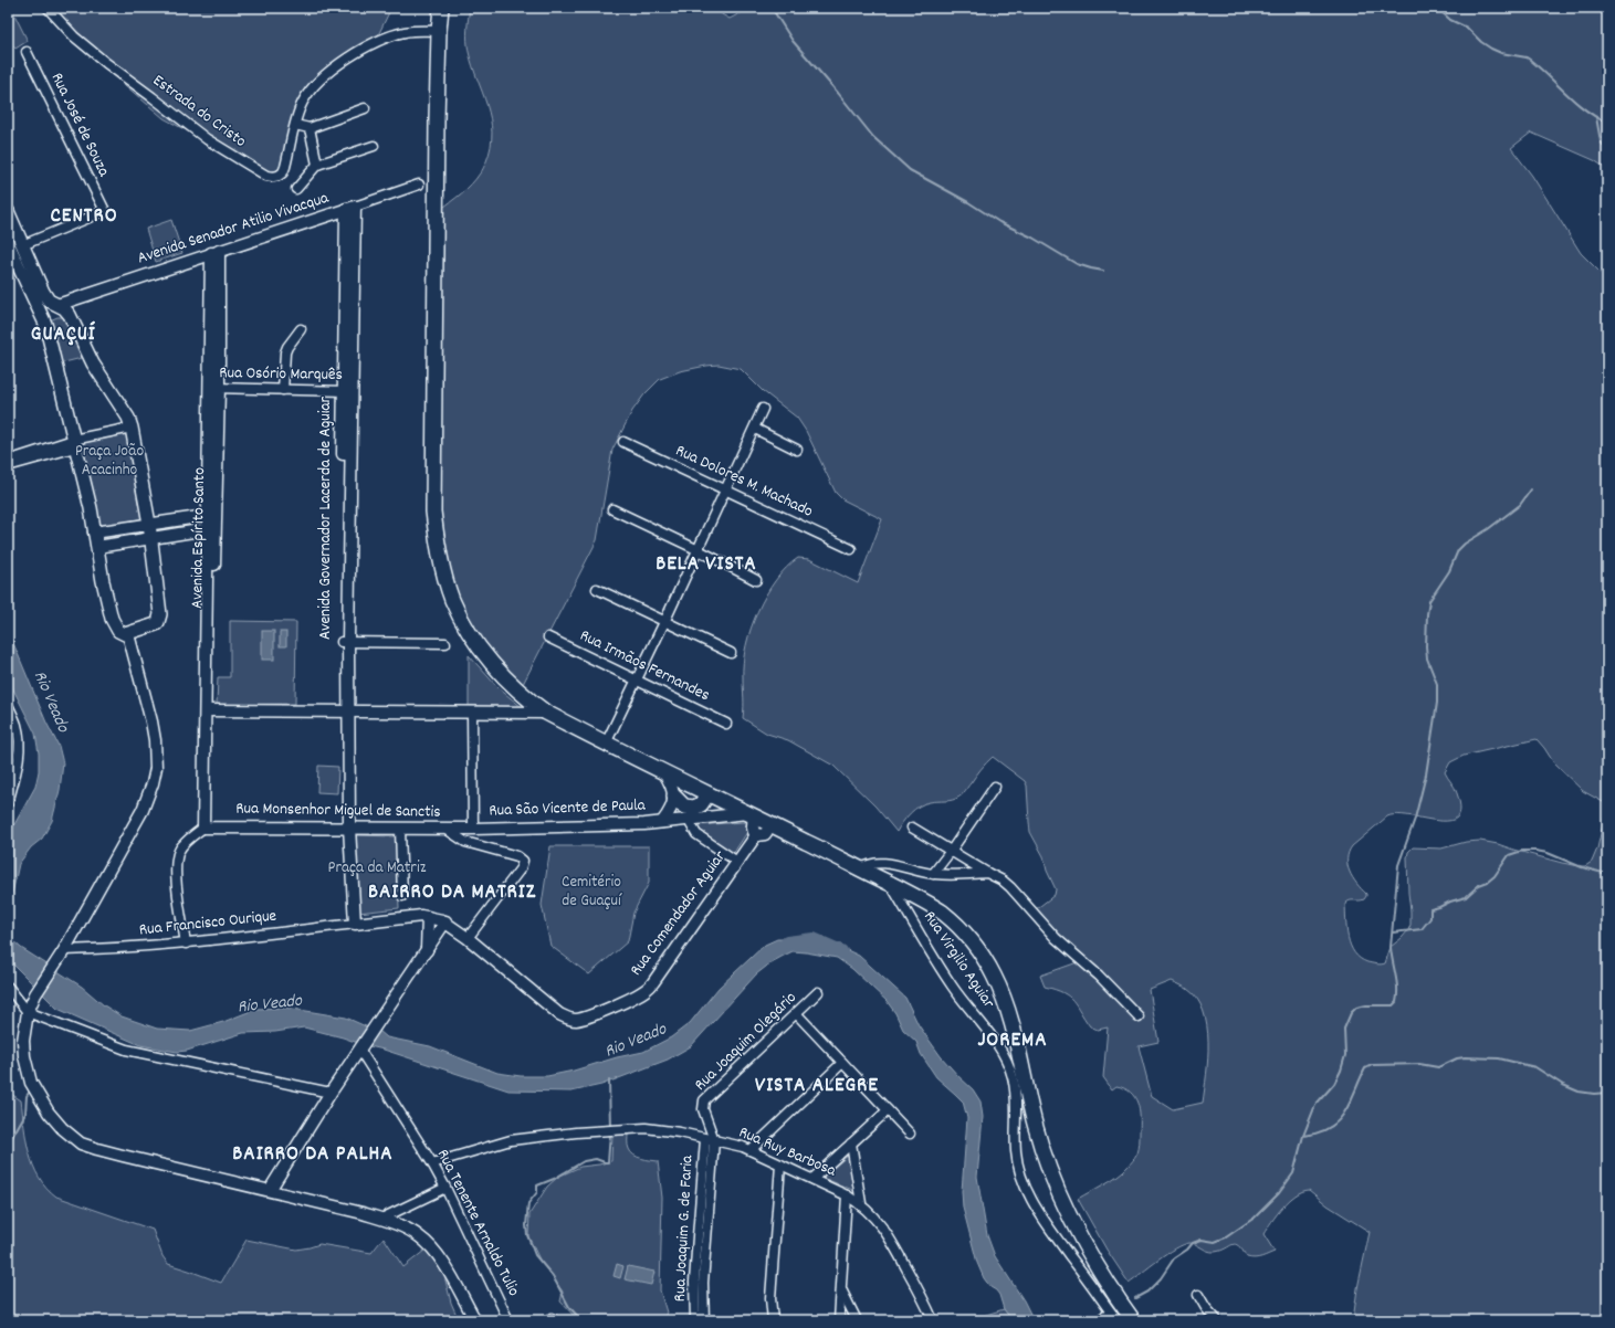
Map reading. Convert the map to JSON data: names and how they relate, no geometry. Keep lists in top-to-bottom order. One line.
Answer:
{"streets":{"street":["Estrada do Cristo","Rua José de Souza","Avenida Senador Atilio Vivacqua","Rua Osório Marquês","Rua Dolores M. Machado","Avenida Governador Lacerda de Aguiar","Avenida Espírito Santo","Rua Irmãos Fernandes","Rua São Vicente de Paula","Rua Monsenhor Miguel de Sanctis","Rua Comendador Aguiar","Rua Francisco Ourique","Rua Virgilio Aguiar","Rua Joaquim Olegário","Rua Ruy Barbosa","Rua Tenente Arnaldo Tulio","Rua Joaquim G. de Faria"]},"crossings":[["Avenida Senador Atilio Vivacqua","Avenida Governador Lacerda de Aguiar"],["Avenida Senador Atilio Vivacqua","Avenida Espírito Santo"],["Rua Osório Marquês","Avenida Governador Lacerda de Aguiar"],["Rua Osório Marquês","Avenida Espírito Santo"],["Avenida Governador Lacerda de Aguiar","Rua Monsenhor Miguel de Sanctis"],["Avenida Espírito Santo","Rua Monsenhor Miguel de Sanctis"],["Rua São Vicente de Paula","Rua Monsenhor Miguel de Sanctis"],["Rua Joaquim Olegário","Rua Ruy Barbosa"],["Rua Joaquim Olegário","Rua Joaquim G. de Faria"],["Rua Ruy Barbosa","Rua Tenente Arnaldo Tulio"],["Rua Ruy Barbosa","Rua Joaquim G. de Faria"]],"districts":["CENTRO","GUAÇUÍ","BELA VISTA","BAIRRO DA MATRIZ","JOREMA","VISTA ALEGRE","BAIRRO DA PALHA"],"water":["Rio Veado"],"parks":["Praça João Acacinho","Praça da Matriz","Cemitério de Guaçuí"]}
